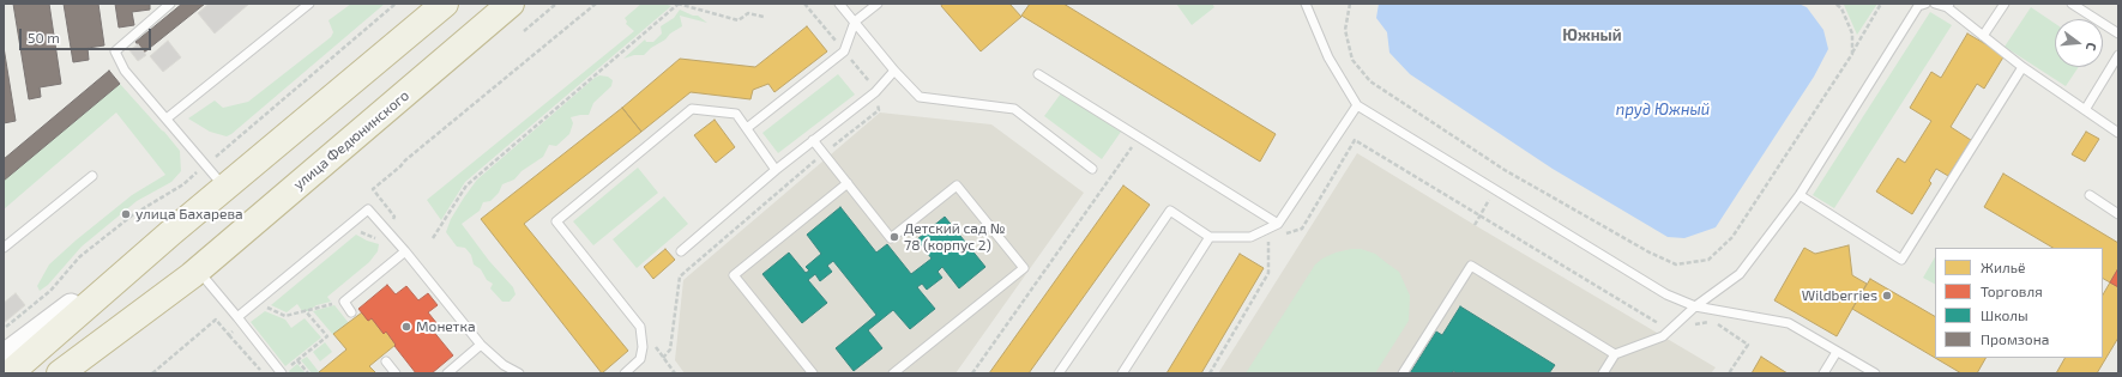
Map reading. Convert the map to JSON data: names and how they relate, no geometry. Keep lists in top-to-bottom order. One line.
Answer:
{"streets":{"highway":["улица Федюнинского"]},"districts":["Южный"],"water":["пруд Южный"],"places":["улица Бахарева","Детский сад № 78 (корпус 2)","Wildberries","Монетка"],"legend":["Жильё","Торговля","Школы","Промзона"],"scale_bar":"50 m","north":"right"}
